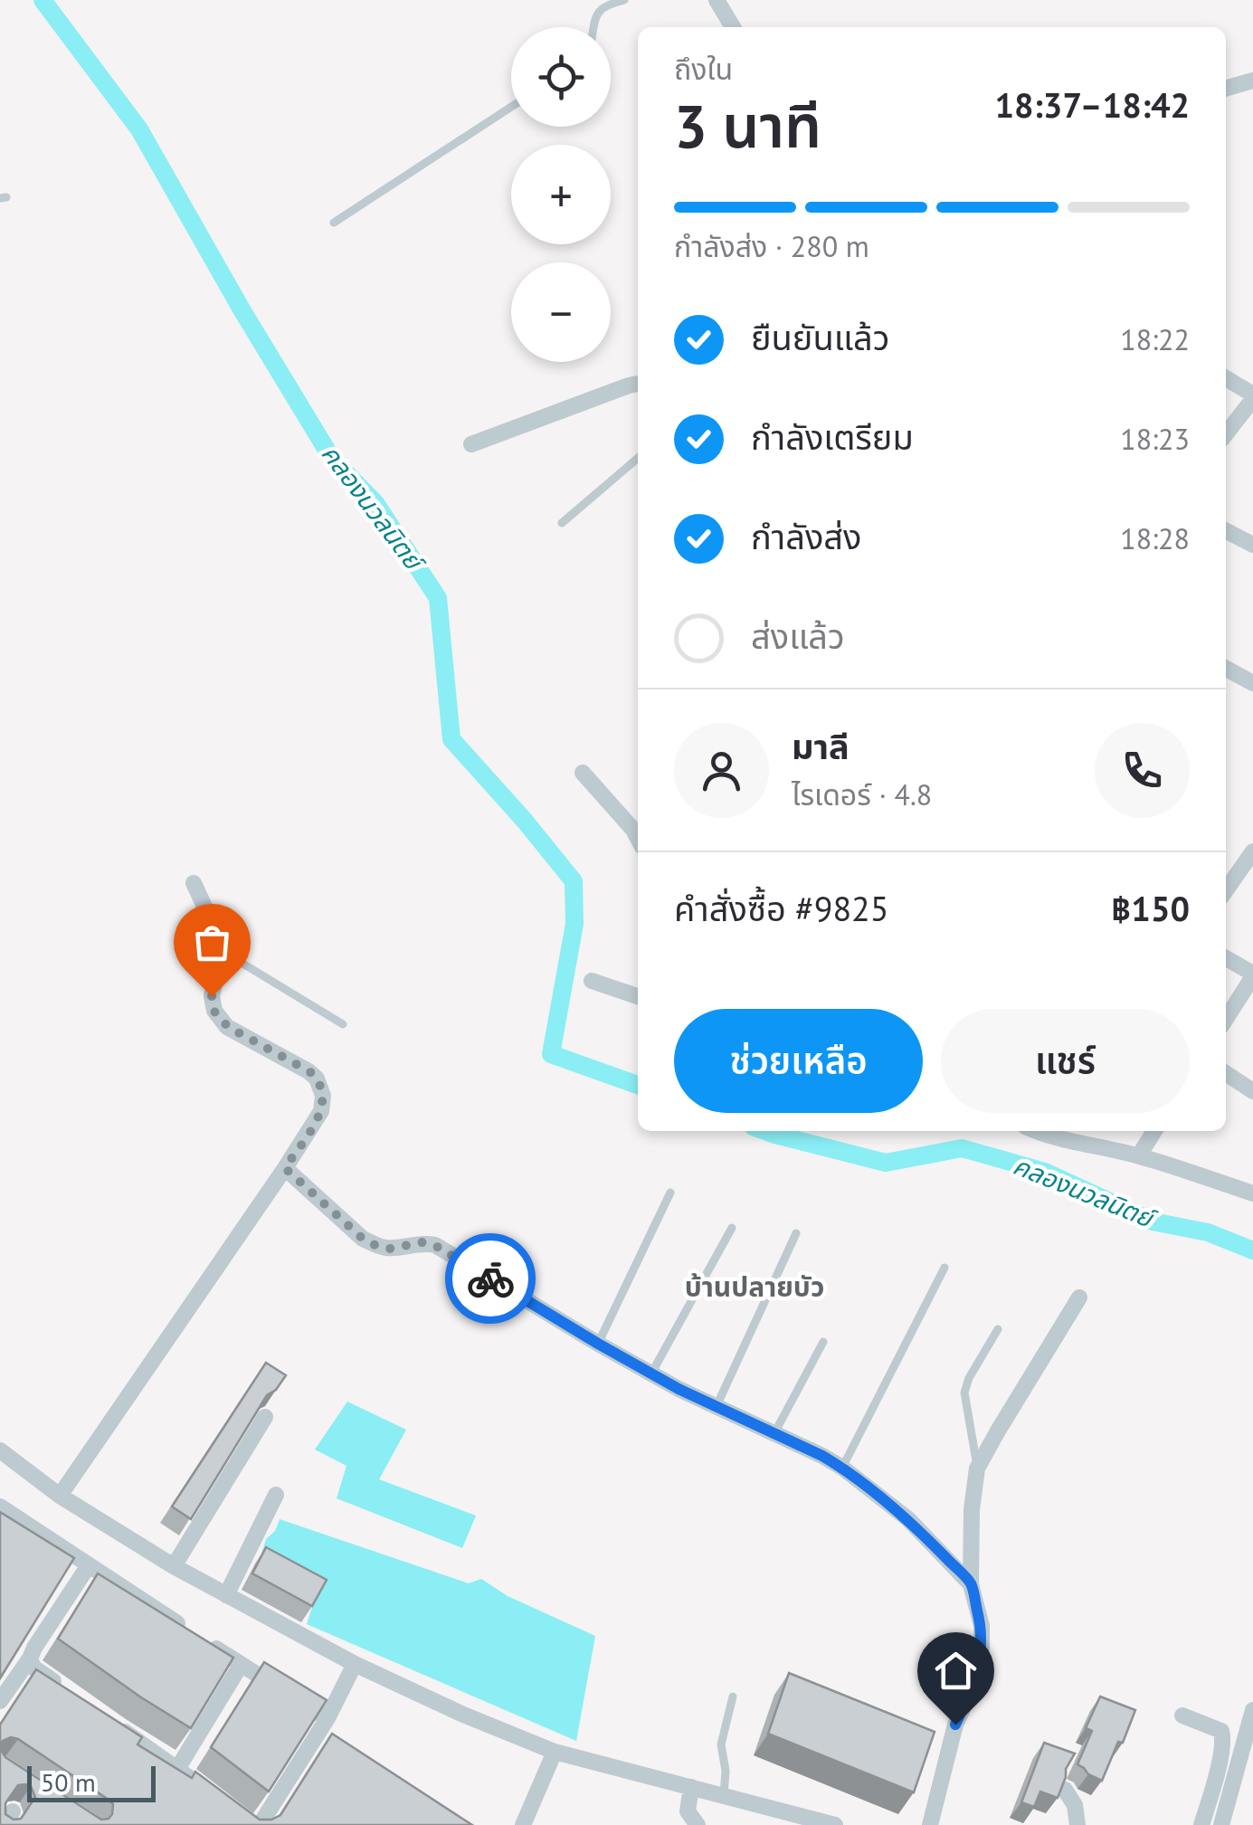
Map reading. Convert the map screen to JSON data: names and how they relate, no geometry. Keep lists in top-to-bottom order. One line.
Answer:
{"districts":["บ้านปลายบัว"],"water":["คลองนวลนิตย์"],"scale_bar":"50 m","page":{"map_buttons":["+","−"],"heading":["3 นาที","ถึงใน","18:37–18:42"],"panel":["มาลี","ไรเดอร์ · 4.8","คำสั่งซื้อ #9825","฿150"],"bar":"กำลังส่ง · 280 m","list":[["ยืนยันแล้ว","18:22"],["กำลังเตรียม","18:23"],["กำลังส่ง","18:28"],"ส่งแล้ว"],"buttons":["ช่วยเหลือ","แชร์"],"scale":"50 m"}}
